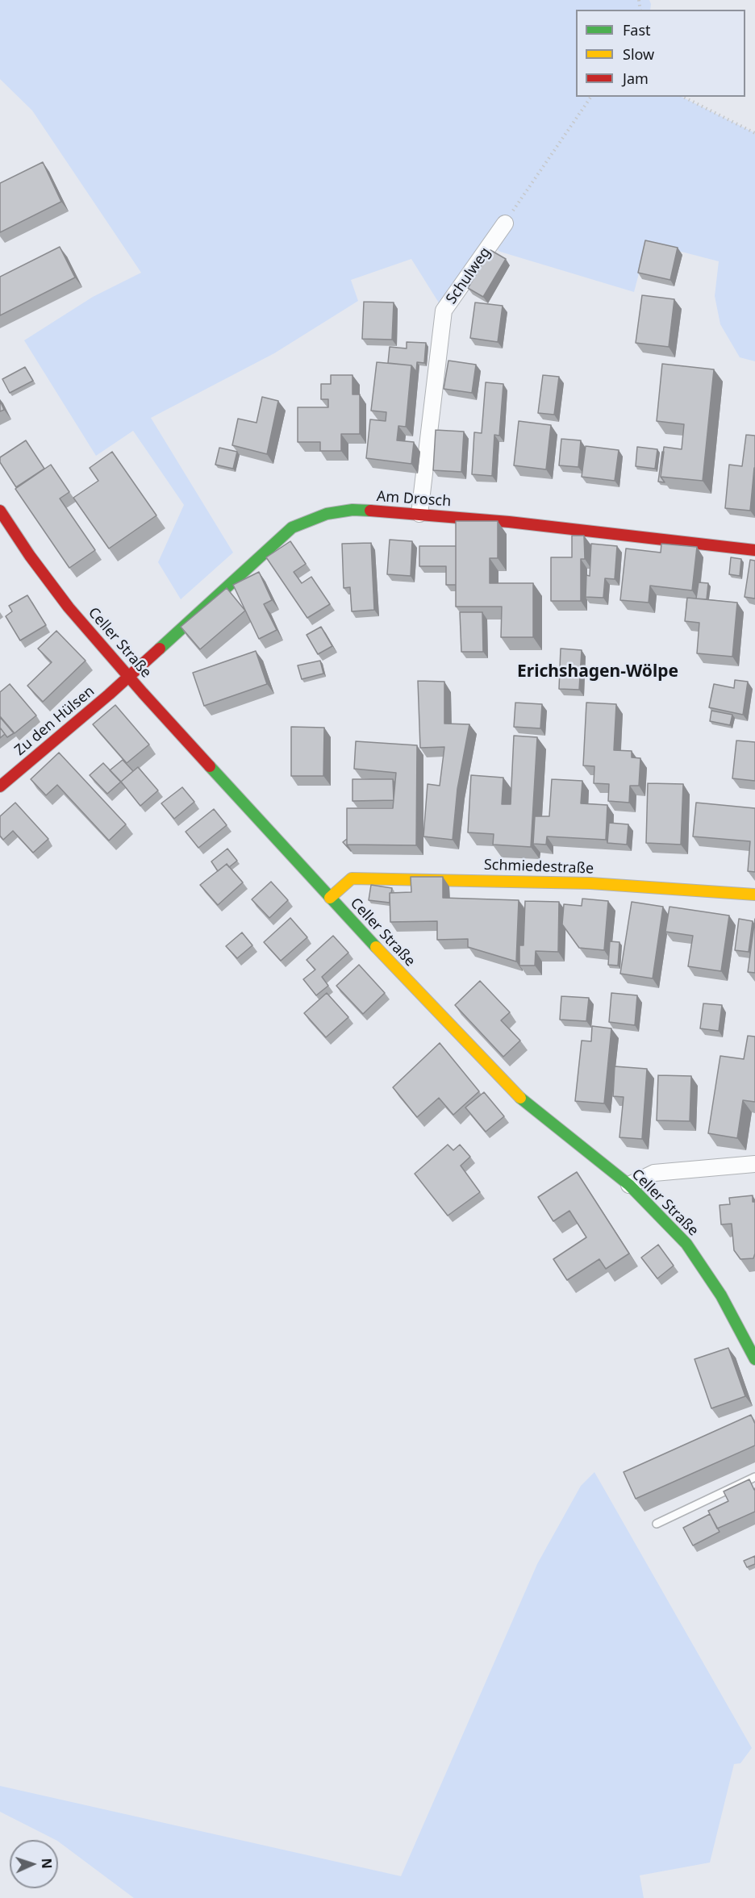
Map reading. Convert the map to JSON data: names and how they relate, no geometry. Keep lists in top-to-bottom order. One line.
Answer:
{"streets":{"street":["Schulweg","Am Drosch","Celler Straße","Zu den Hülsen","Schmiedestraße"]},"crossings":[["Schulweg","Am Drosch"],["Am Drosch","Celler Straße"],["Am Drosch","Zu den Hülsen"],["Celler Straße","Zu den Hülsen"],["Celler Straße","Schmiedestraße"]],"districts":["Erichshagen-Wölpe"],"legend":["Fast","Slow","Jam"],"north":"right"}
